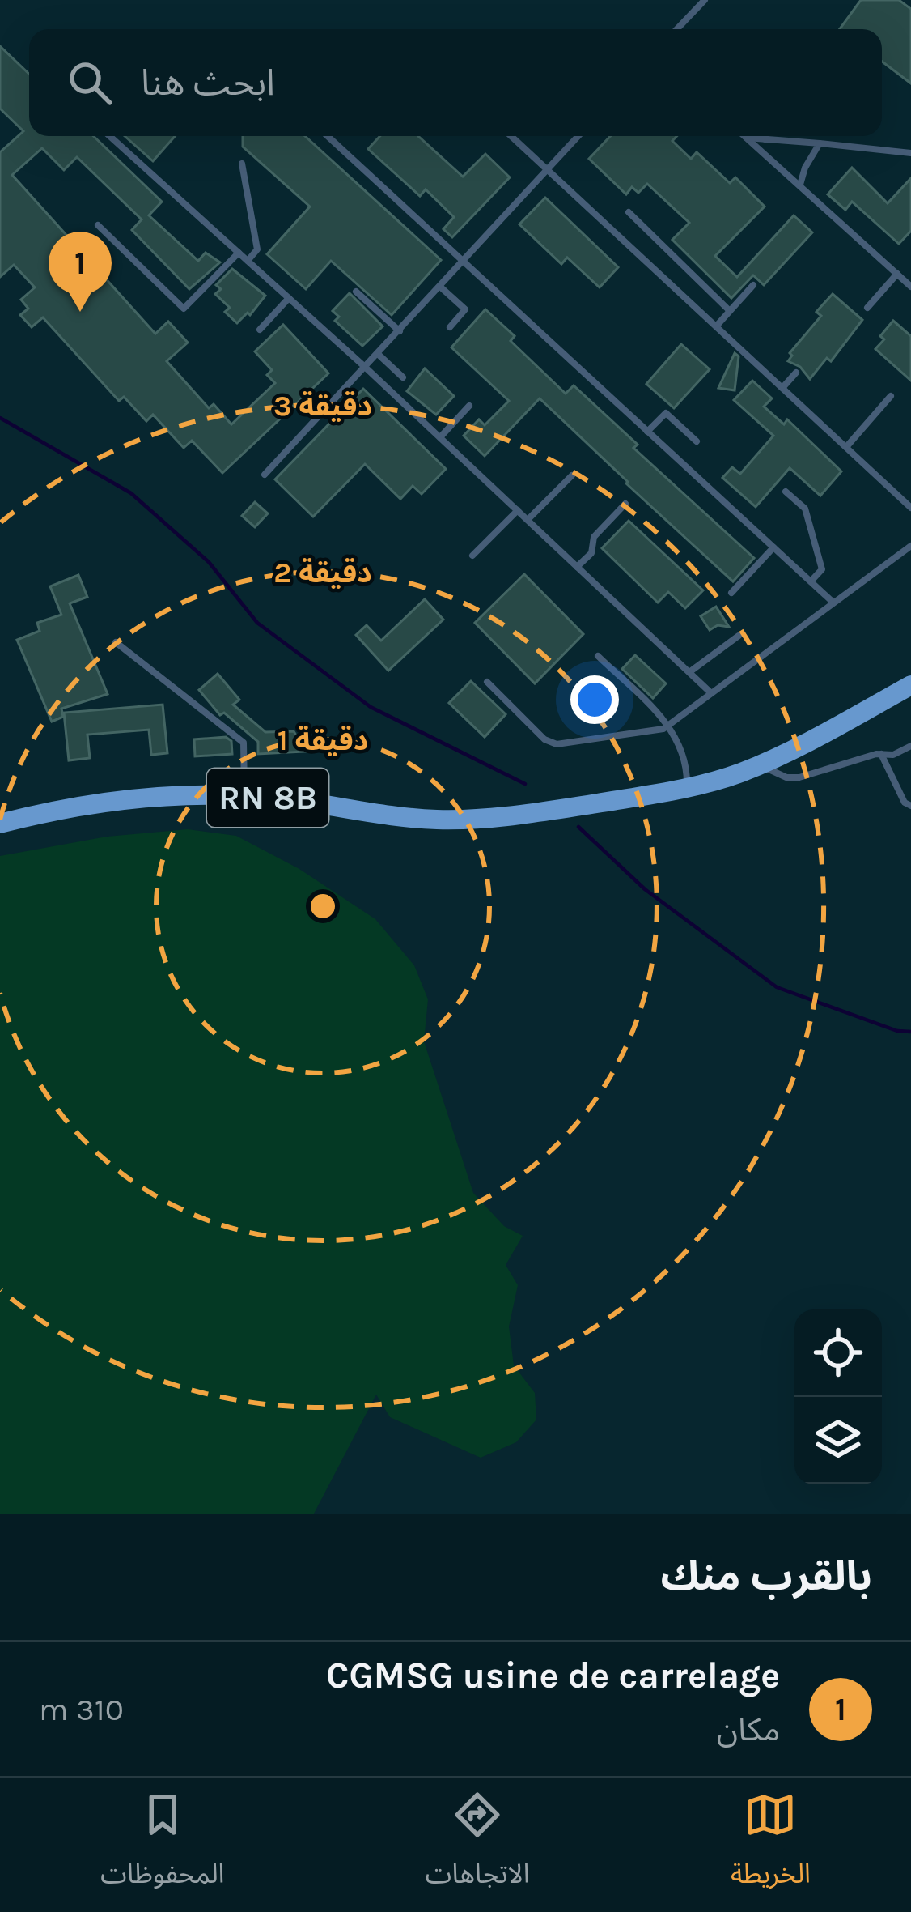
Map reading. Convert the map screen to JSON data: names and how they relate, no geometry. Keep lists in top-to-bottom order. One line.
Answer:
{"streets":{"main road":["RN 8B"]},"page":{"search":"ابحث هنا","pins":"1","heading":"بالقرب منك","list":[{"mark":"1","name":"CGMSG usine de carrelage","note":"مكان","value":"310 m"}],"nav":["الخريطة","الاتجاهات","المحفوظات"]},"rings":["3 دقيقة","2 دقيقة","1 دقيقة"]}
